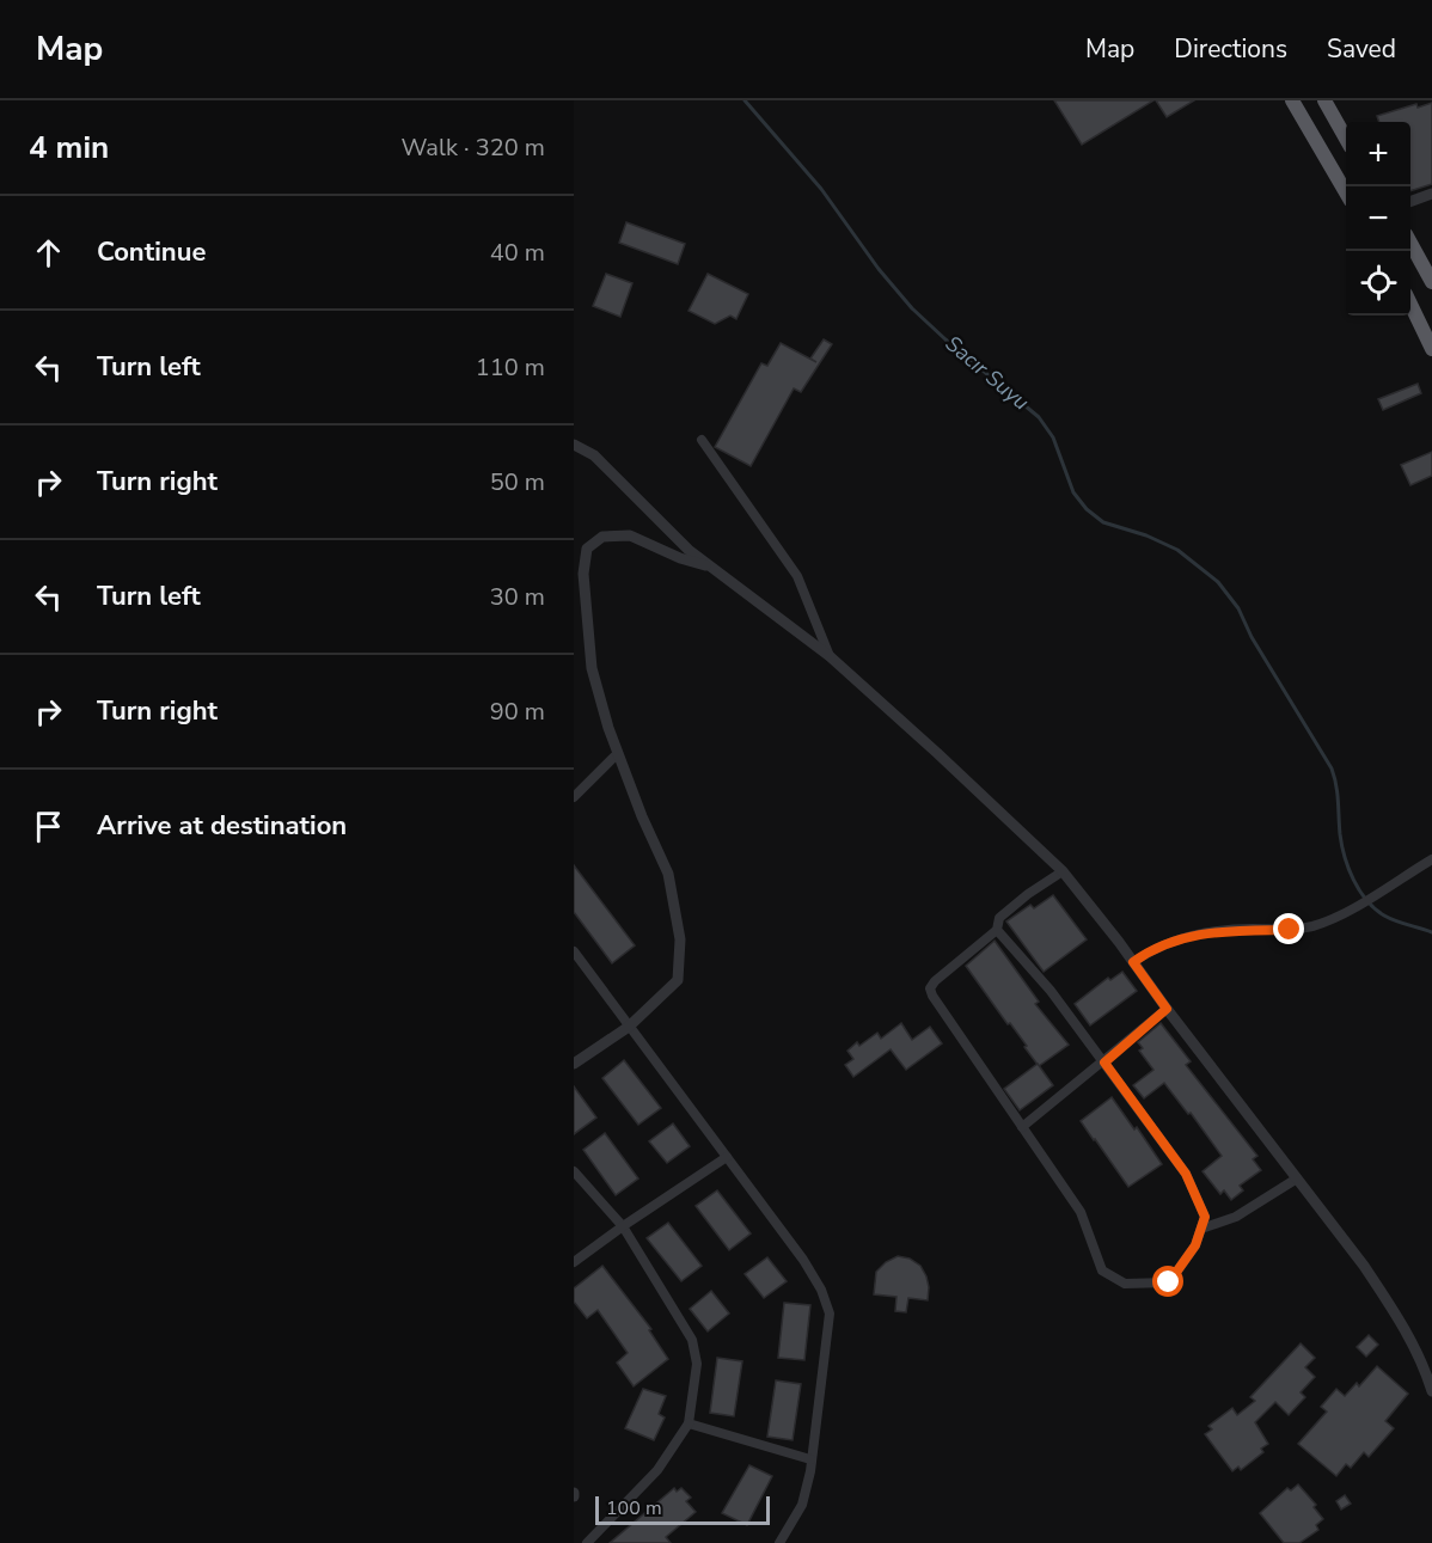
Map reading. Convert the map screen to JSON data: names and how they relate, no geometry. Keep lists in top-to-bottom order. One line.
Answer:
{"water":["Sacır Suyu"],"scale_bar":"100 m","page":{"header":"Map","nav":["Map","Directions","Saved"],"heading":["4 min","Walk · 320 m"],"map_buttons":["+","−"],"list":[["Continue","40 m"],["Turn left","110 m"],["Turn right","50 m"],["Turn left","30 m"],["Turn right","90 m"],"Arrive at destination"],"scale":"100 m"}}
